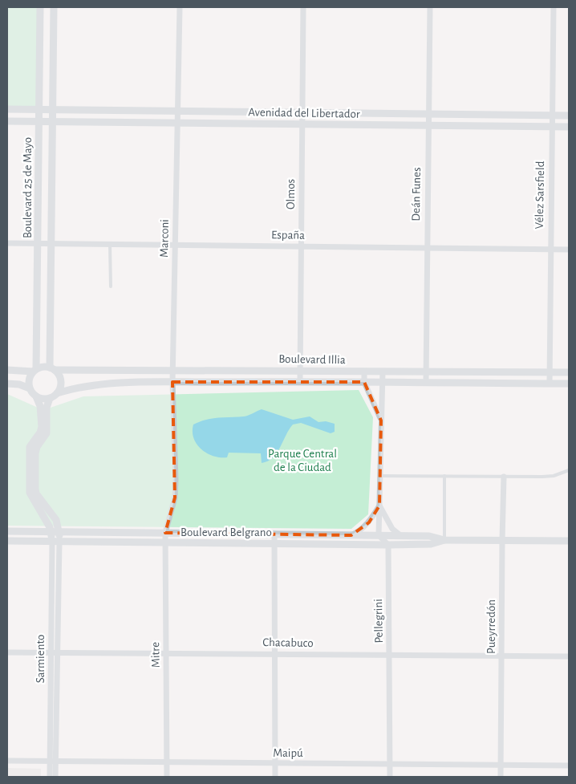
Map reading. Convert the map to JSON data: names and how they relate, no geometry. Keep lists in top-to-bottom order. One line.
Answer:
{"streets":{"street":["Avenidad del Libertador","Boulevard 25 de Mayo","Olmos","Deán Funes","Vélez Sarsfield","España","Marconi","Boulevard Illia","Boulevard Belgrano","Pellegrini","Pueyrredón","Chacabuco","Mitre","Sarmiento","Maipú"]},"crossings":[["Avenidad del Libertador","Boulevard 25 de Mayo"],["Avenidad del Libertador","Olmos"],["Avenidad del Libertador","Deán Funes"],["Avenidad del Libertador","Vélez Sarsfield"],["Avenidad del Libertador","Marconi"],["Boulevard 25 de Mayo","España"],["Boulevard 25 de Mayo","Boulevard Illia"],["Olmos","España"],["Olmos","Boulevard Illia"],["Deán Funes","España"],["Deán Funes","Boulevard Illia"],["Vélez Sarsfield","España"],["Vélez Sarsfield","Boulevard Illia"],["España","Marconi"],["Marconi","Boulevard Illia"],["Marconi","Boulevard Belgrano"],["Marconi","Mitre"],["Boulevard Belgrano","Pellegrini"],["Boulevard Belgrano","Pueyrredón"],["Boulevard Belgrano","Mitre"],["Boulevard Belgrano","Sarmiento"],["Pellegrini","Chacabuco"],["Pellegrini","Maipú"],["Pueyrredón","Chacabuco"],["Pueyrredón","Maipú"],["Chacabuco","Mitre"],["Chacabuco","Sarmiento"],["Mitre","Maipú"],["Sarmiento","Maipú"]],"parks":["Parque Central de la Ciudad"]}
